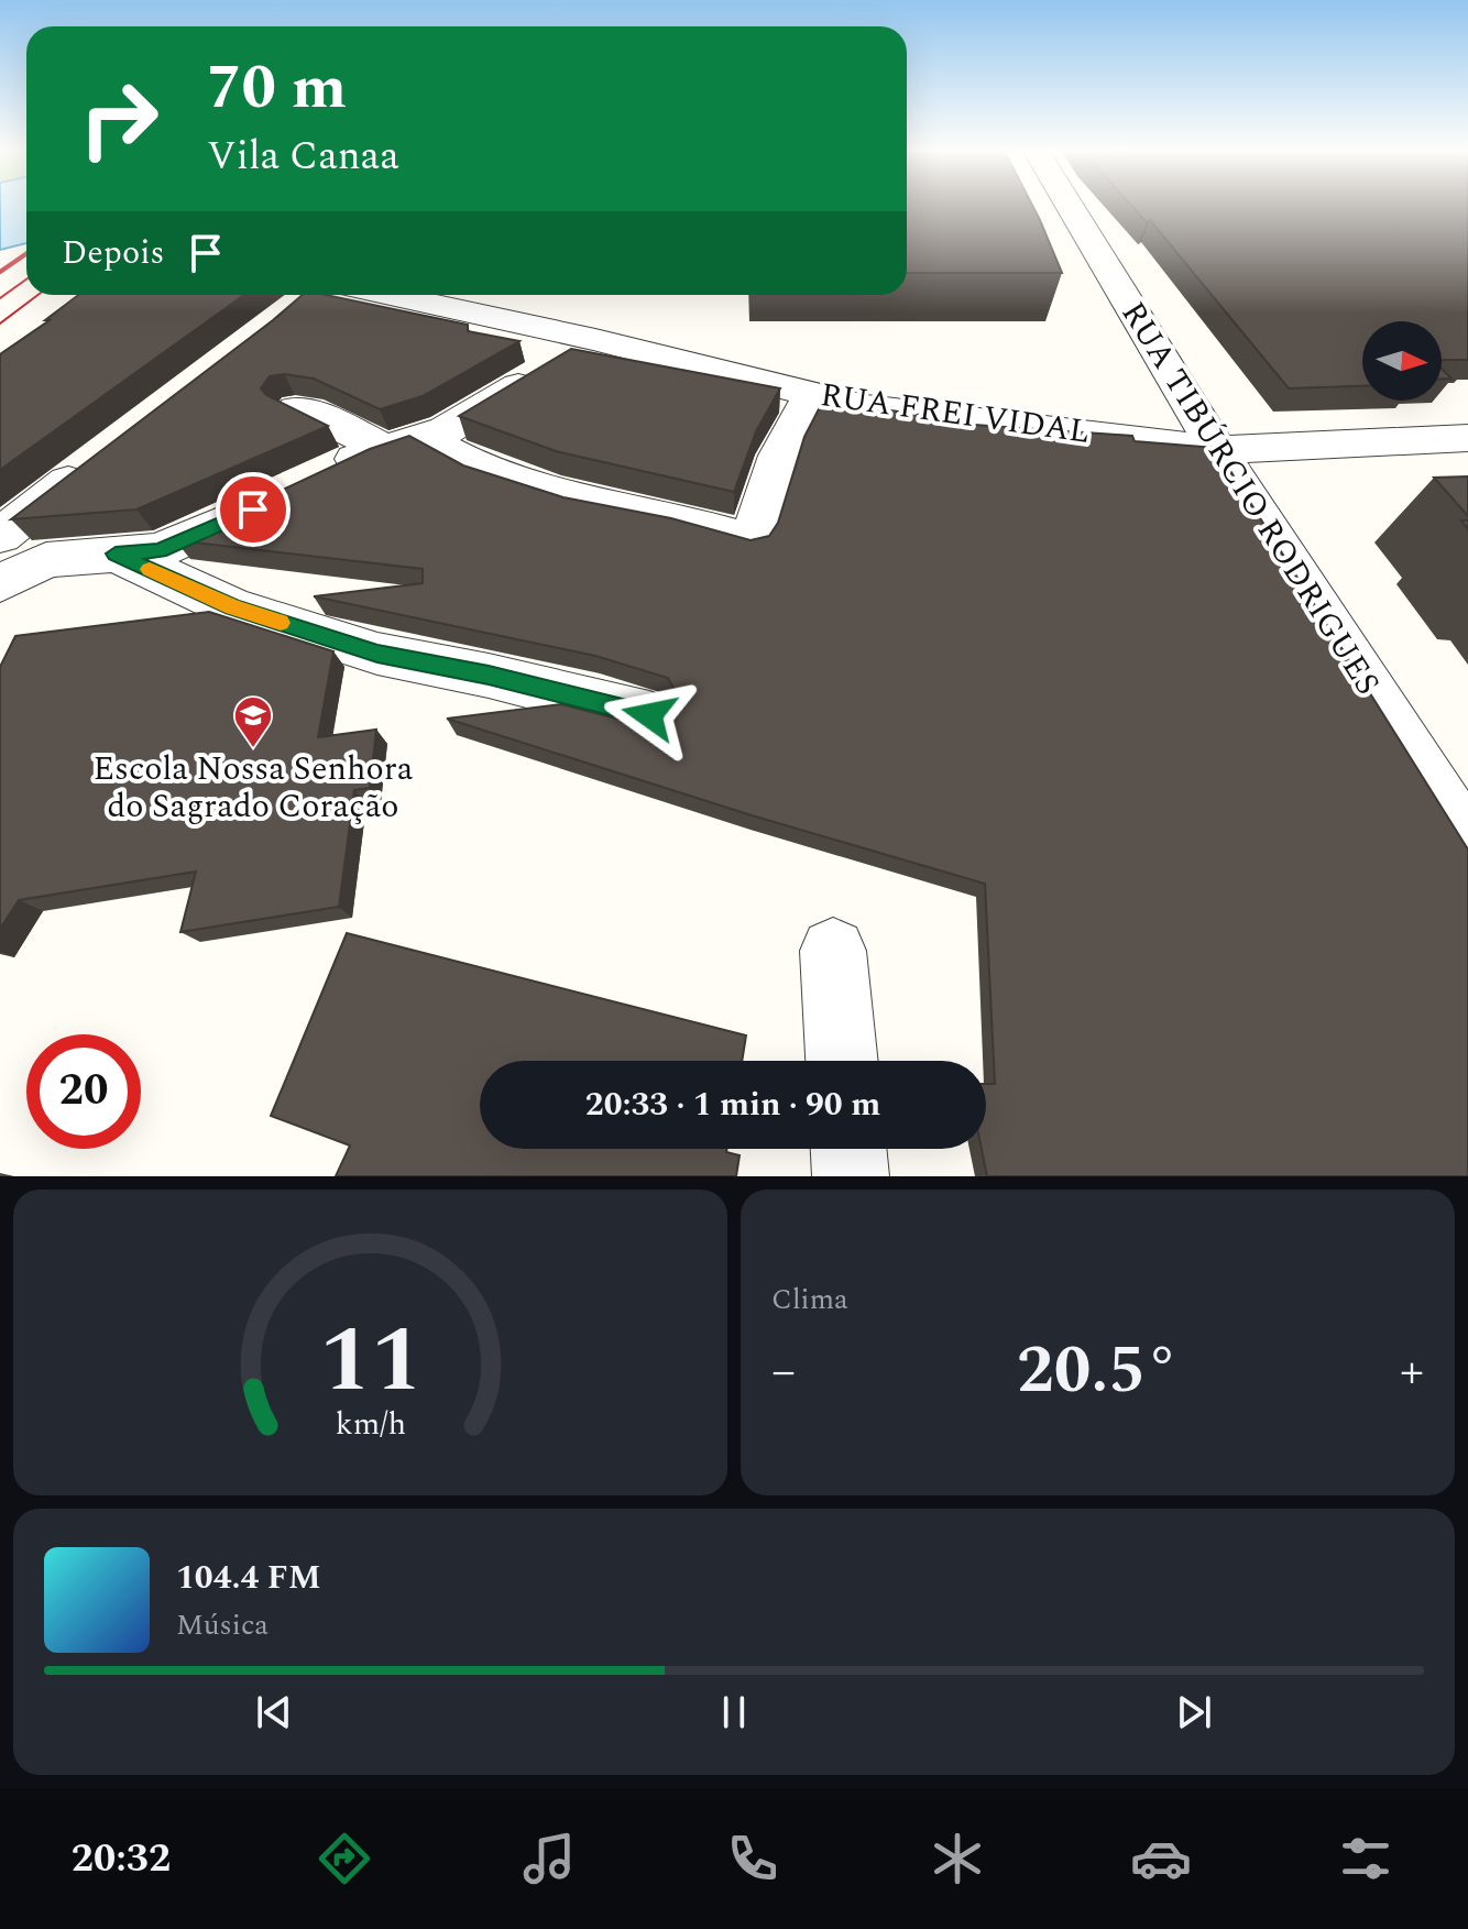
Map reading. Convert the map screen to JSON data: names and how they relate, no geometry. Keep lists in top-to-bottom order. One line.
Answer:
{"streets":{"street":["RUA FREI VIDAL","RUA TIBÚRCIO RODRIGUES"]},"crossings":[["RUA FREI VIDAL","RUA TIBÚRCIO RODRIGUES"]],"places":{"school or university":["Escola Nossa Senhora do Sagrado Coração"]},"north":"right","page":{"turn":["70 m","Vila Canaa"],"then":"Depois","limit":"20","trip":"20:33 · 1 min · 90 m","tile":"Clima","heat":["−","20.5°","+"],"song":["104.4 FM","Música"],"tabs":"20:32","gauge":["11","km/h"]}}
